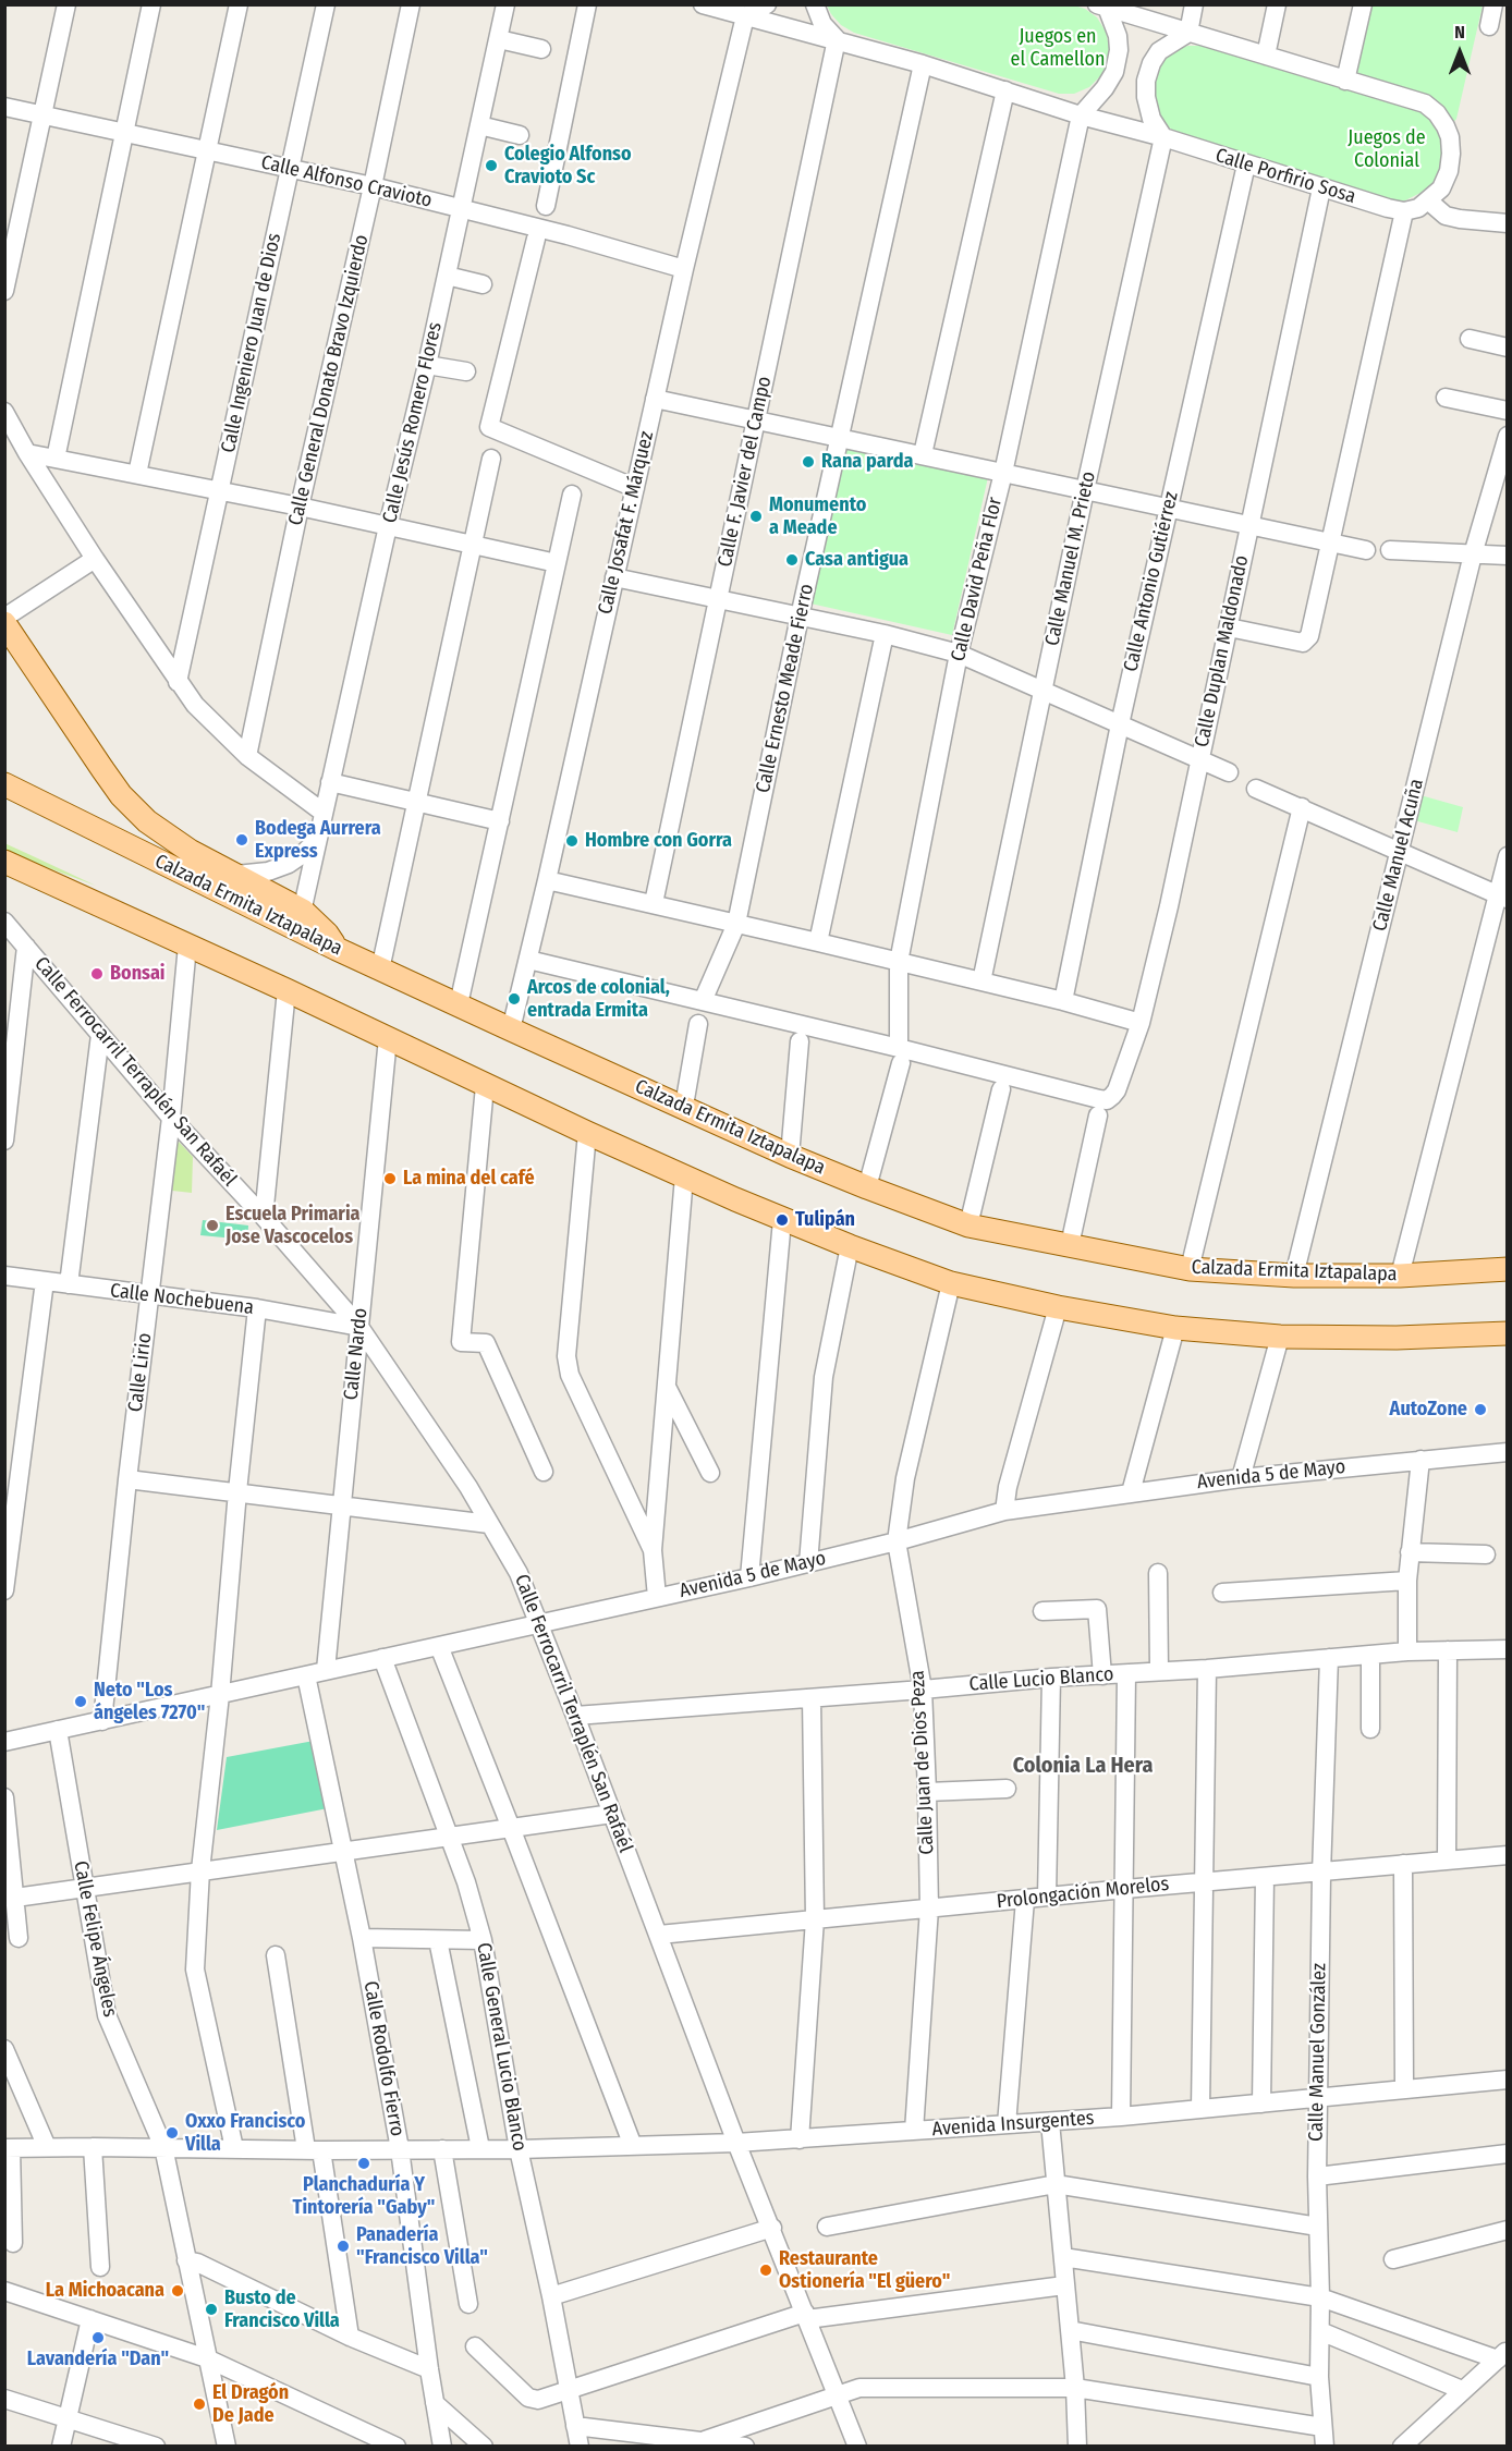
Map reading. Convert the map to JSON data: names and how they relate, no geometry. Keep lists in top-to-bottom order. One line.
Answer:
{"streets":{"main road":["Calzada Ermita Iztapalapa"],"street":["Calle Porfirio Sosa","Calle Alfonso Cravioto","Calle Ingeniero Juan de Dios","Calle General Donato Bravo Izquierdo","Calle Jesús Romero Flores","Calle F. Javier del Campo","Calle Josafat F. Márquez","Calle Manuel M. Prieto","Calle David Peña Flor","Calle Antonio Gutiérrez","Calle Duplan Maldonado","Calle Ernesto Meade Fierro","Calle Manuel Acuña","Calle Ferrocarril Terraplén San Rafaél","Calle Nochebuena","Calle Nardo","Calle Lirio","Avenida 5 de Mayo","Calle Lucio Blanco","Calle Juan de Dios Peza","Prolongación Morelos","Calle Felipe Ángeles","Calle General Lucio Blanco","Calle Manuel González","Calle Rodolfo Fierro","Avenida Insurgentes"]},"crossings":[["Calle Porfirio Sosa","Calle F. Javier del Campo"],["Calle Porfirio Sosa","Calle Josafat F. Márquez"],["Calle Porfirio Sosa","Calle Manuel M. Prieto"],["Calle Porfirio Sosa","Calle David Peña Flor"],["Calle Porfirio Sosa","Calle Antonio Gutiérrez"],["Calle Porfirio Sosa","Calle Duplan Maldonado"],["Calle Porfirio Sosa","Calle Ernesto Meade Fierro"],["Calle Alfonso Cravioto","Calle Ingeniero Juan de Dios"],["Calle Alfonso Cravioto","Calle General Donato Bravo Izquierdo"],["Calle Alfonso Cravioto","Calle Jesús Romero Flores"],["Calle Alfonso Cravioto","Calle Josafat F. Márquez"],["Calle Jesús Romero Flores","Calzada Ermita Iztapalapa"],["Calle Josafat F. Márquez","Calzada Ermita Iztapalapa"],["Calle David Peña Flor","Calzada Ermita Iztapalapa"],["Calle Manuel Acuña","Calzada Ermita Iztapalapa"],["Calle Ferrocarril Terraplén San Rafaél","Calle Nochebuena"],["Calle Ferrocarril Terraplén San Rafaél","Calle Nardo"],["Calle Ferrocarril Terraplén San Rafaél","Calle Lirio"],["Calle Ferrocarril Terraplén San Rafaél","Avenida 5 de Mayo"],["Calle Ferrocarril Terraplén San Rafaél","Calle Lucio Blanco"],["Calle Ferrocarril Terraplén San Rafaél","Prolongación Morelos"],["Calle Ferrocarril Terraplén San Rafaél","Avenida Insurgentes"],["Calle Nochebuena","Calle Nardo"],["Calle Nochebuena","Calle Lirio"],["Calle Nardo","Avenida 5 de Mayo"],["Calle Lirio","Avenida 5 de Mayo"],["Avenida 5 de Mayo","Calle Juan de Dios Peza"],["Avenida 5 de Mayo","Calle Felipe Ángeles"],["Avenida 5 de Mayo","Calle General Lucio Blanco"],["Avenida 5 de Mayo","Calle Rodolfo Fierro"],["Calle Lucio Blanco","Calle Juan de Dios Peza"],["Calle Lucio Blanco","Calle Manuel González"],["Calle Juan de Dios Peza","Prolongación Morelos"],["Calle Juan de Dios Peza","Avenida Insurgentes"],["Prolongación Morelos","Calle Manuel González"],["Calle Felipe Ángeles","Avenida Insurgentes"],["Calle General Lucio Blanco","Avenida Insurgentes"],["Calle Manuel González","Avenida Insurgentes"],["Calle Rodolfo Fierro","Avenida Insurgentes"]],"districts":["Colonia La Hera"],"parks":["Juegos en el Camellon","Juegos de Colonial"],"places":["Colegio Alfonso Cravioto Sc","Rana parda","Monumento a Meade","Casa antigua","Bodega Aurrera Express","Hombre con Gorra","Bonsai","Arcos de colonial, entrada Ermita","La mina del café","Tulipán","Escuela Primaria Jose Vascocelos","AutoZone","Neto \"Los ángeles 7270\"","Oxxo Francisco Villa","Planchaduría Y Tintorería \"Gaby\"","Panadería \"Francisco Villa\"","Restaurante Ostionería \"El güero\"","La Michoacana","Busto de Francisco Villa","Lavandería \"Dan\"","El Dragón De Jade"],"north":"top"}
